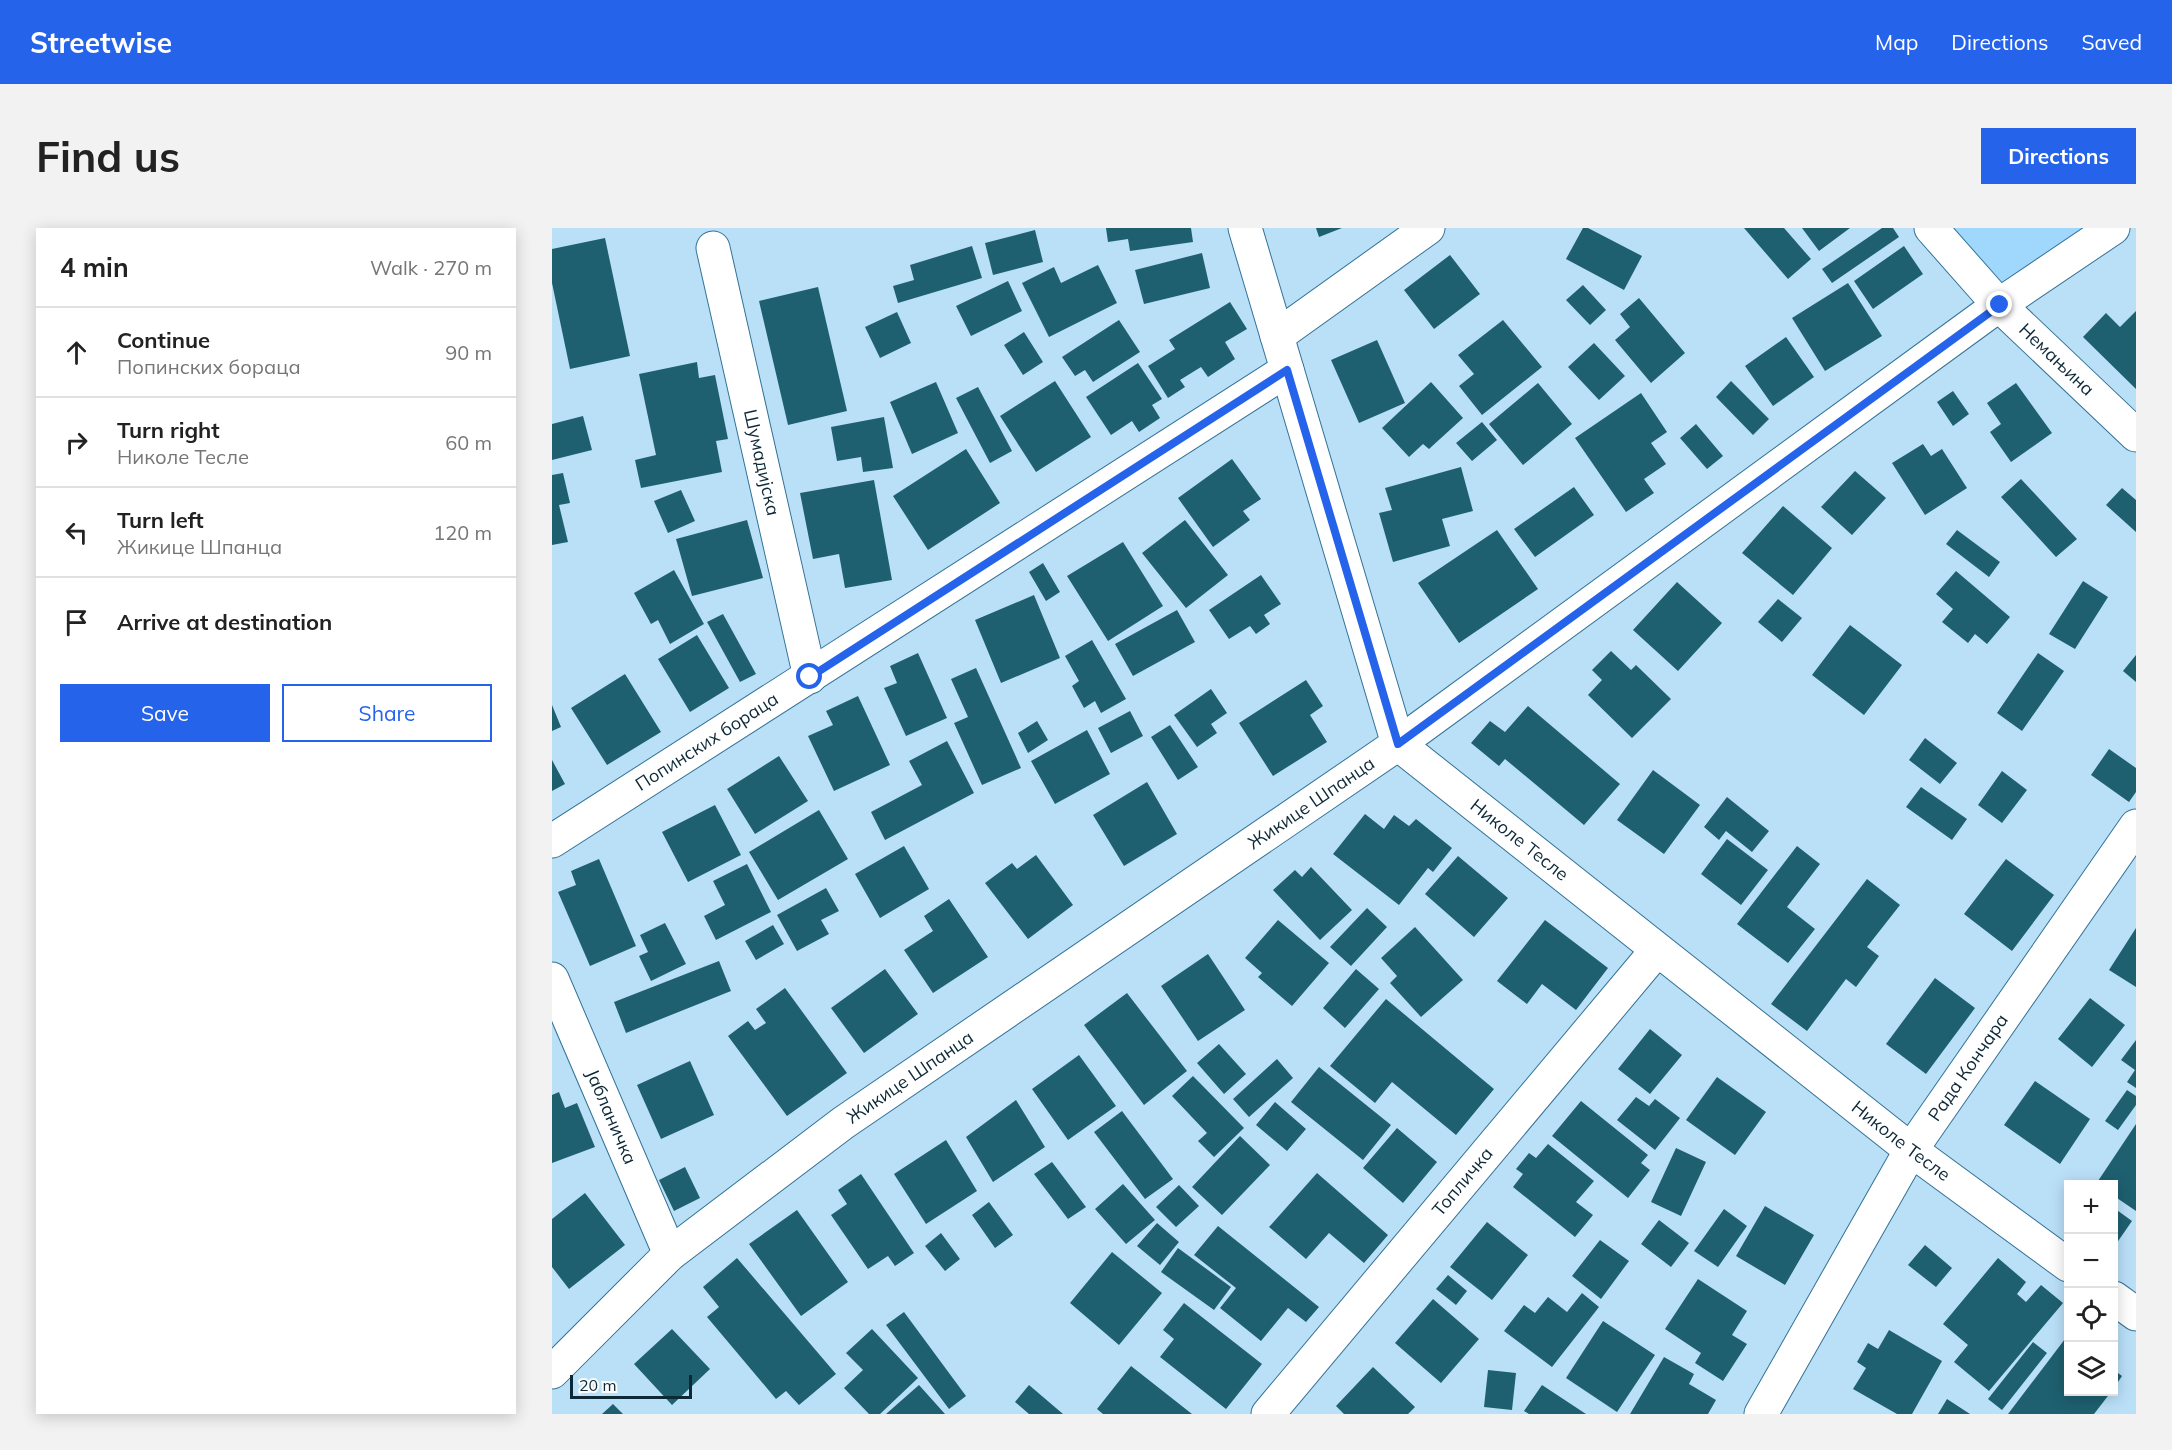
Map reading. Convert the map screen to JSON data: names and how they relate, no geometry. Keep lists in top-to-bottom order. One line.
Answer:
{"streets":{"street":["Немањина","Шумадијска","Попинских бораца","Жикице Шпанца","Николе Тесле","Рада Кончара","Јабланичка","Топличка"]},"crossings":[["Немањина","Жикице Шпанца"],["Шумадијска","Попинских бораца"],["Жикице Шпанца","Николе Тесле"],["Жикице Шпанца","Јабланичка"],["Николе Тесле","Рада Кончара"],["Николе Тесле","Топличка"]],"scale_bar":"20 m","page":{"header":"Streetwise","nav":["Map","Directions","Saved"],"buttons":["Directions",["Save","Share"]],"title":"Find us","heading":["4 min","Walk · 270 m"],"list":[["Continue","Попинских бораца","90 m"],["Turn right","Николе Тесле","60 m"],["Turn left","Жикице Шпанца","120 m"],"Arrive at destination"],"map_buttons":["+","−"],"scale":"20 m"}}
